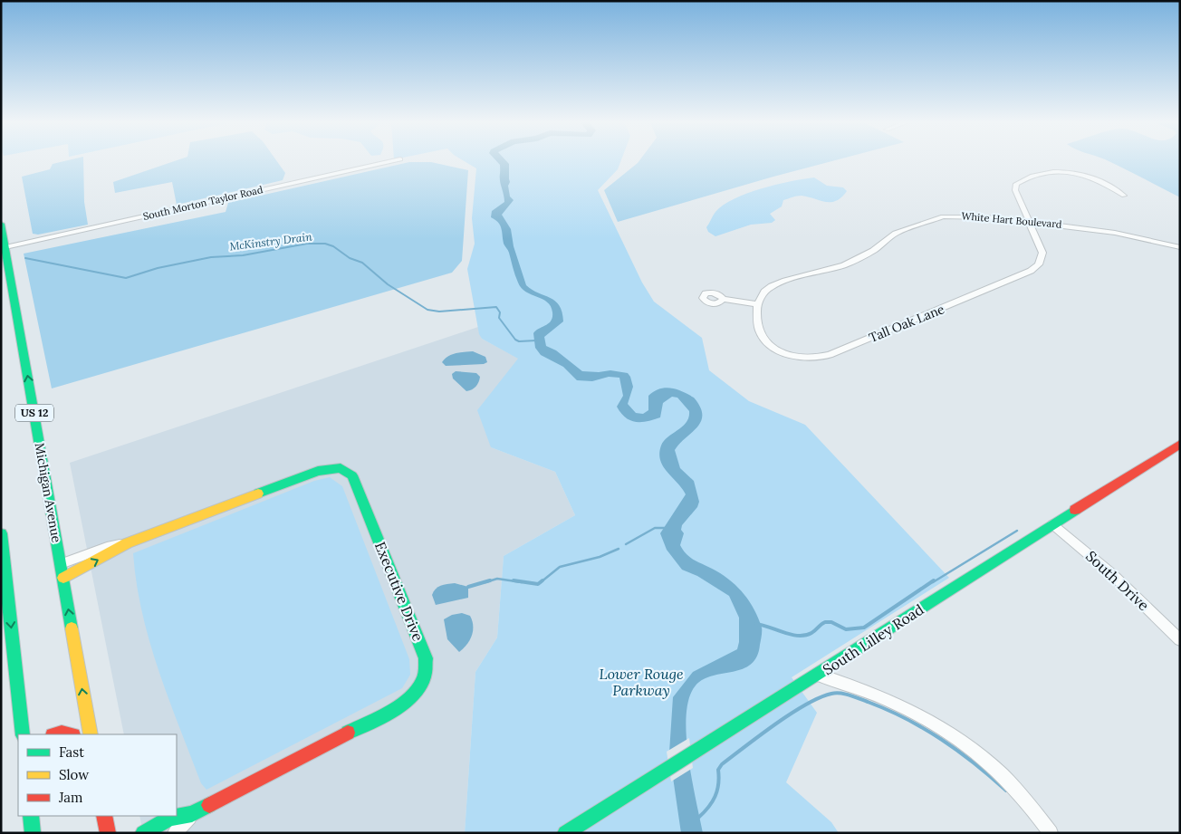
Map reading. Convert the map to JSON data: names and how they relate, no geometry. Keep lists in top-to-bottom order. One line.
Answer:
{"streets":{"street":["South Morton Taylor Road","White Hart Boulevard","Tall Oak Lane","US 12","Michigan Avenue","South Drive","Executive Drive","South Lilley Road"]},"crossings":[["South Morton Taylor Road","Michigan Avenue"],["White Hart Boulevard","Tall Oak Lane"],["Michigan Avenue","Executive Drive"],["South Drive","South Lilley Road"]],"water":["McKinstry Drain"],"parks":["Lower Rouge Parkway"],"legend":["Fast","Slow","Jam"]}
